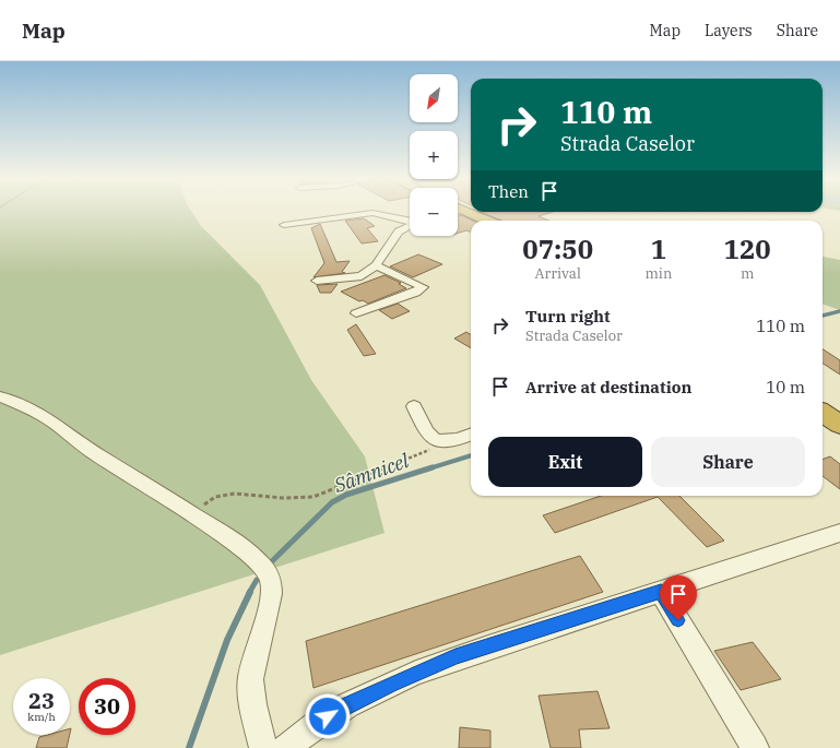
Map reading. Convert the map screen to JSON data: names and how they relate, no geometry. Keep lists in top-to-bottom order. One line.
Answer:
{"water":["Sâmnicel"],"north":"bottom left","page":{"header":"Map","nav":["Map","Layers","Share"],"map_buttons":["+","−"],"turn":["110 m","Strada Caselor"],"then":"Then","eta":["07:50","Arrival","1","min","120","m"],"list":[{"name":"Turn right","note":"Strada Caselor","value":"110 m"},{"name":"Arrive at destination","value":"10 m"}],"buttons":["Exit","Share"],"speed":"23 km/h","limit":"30"}}
